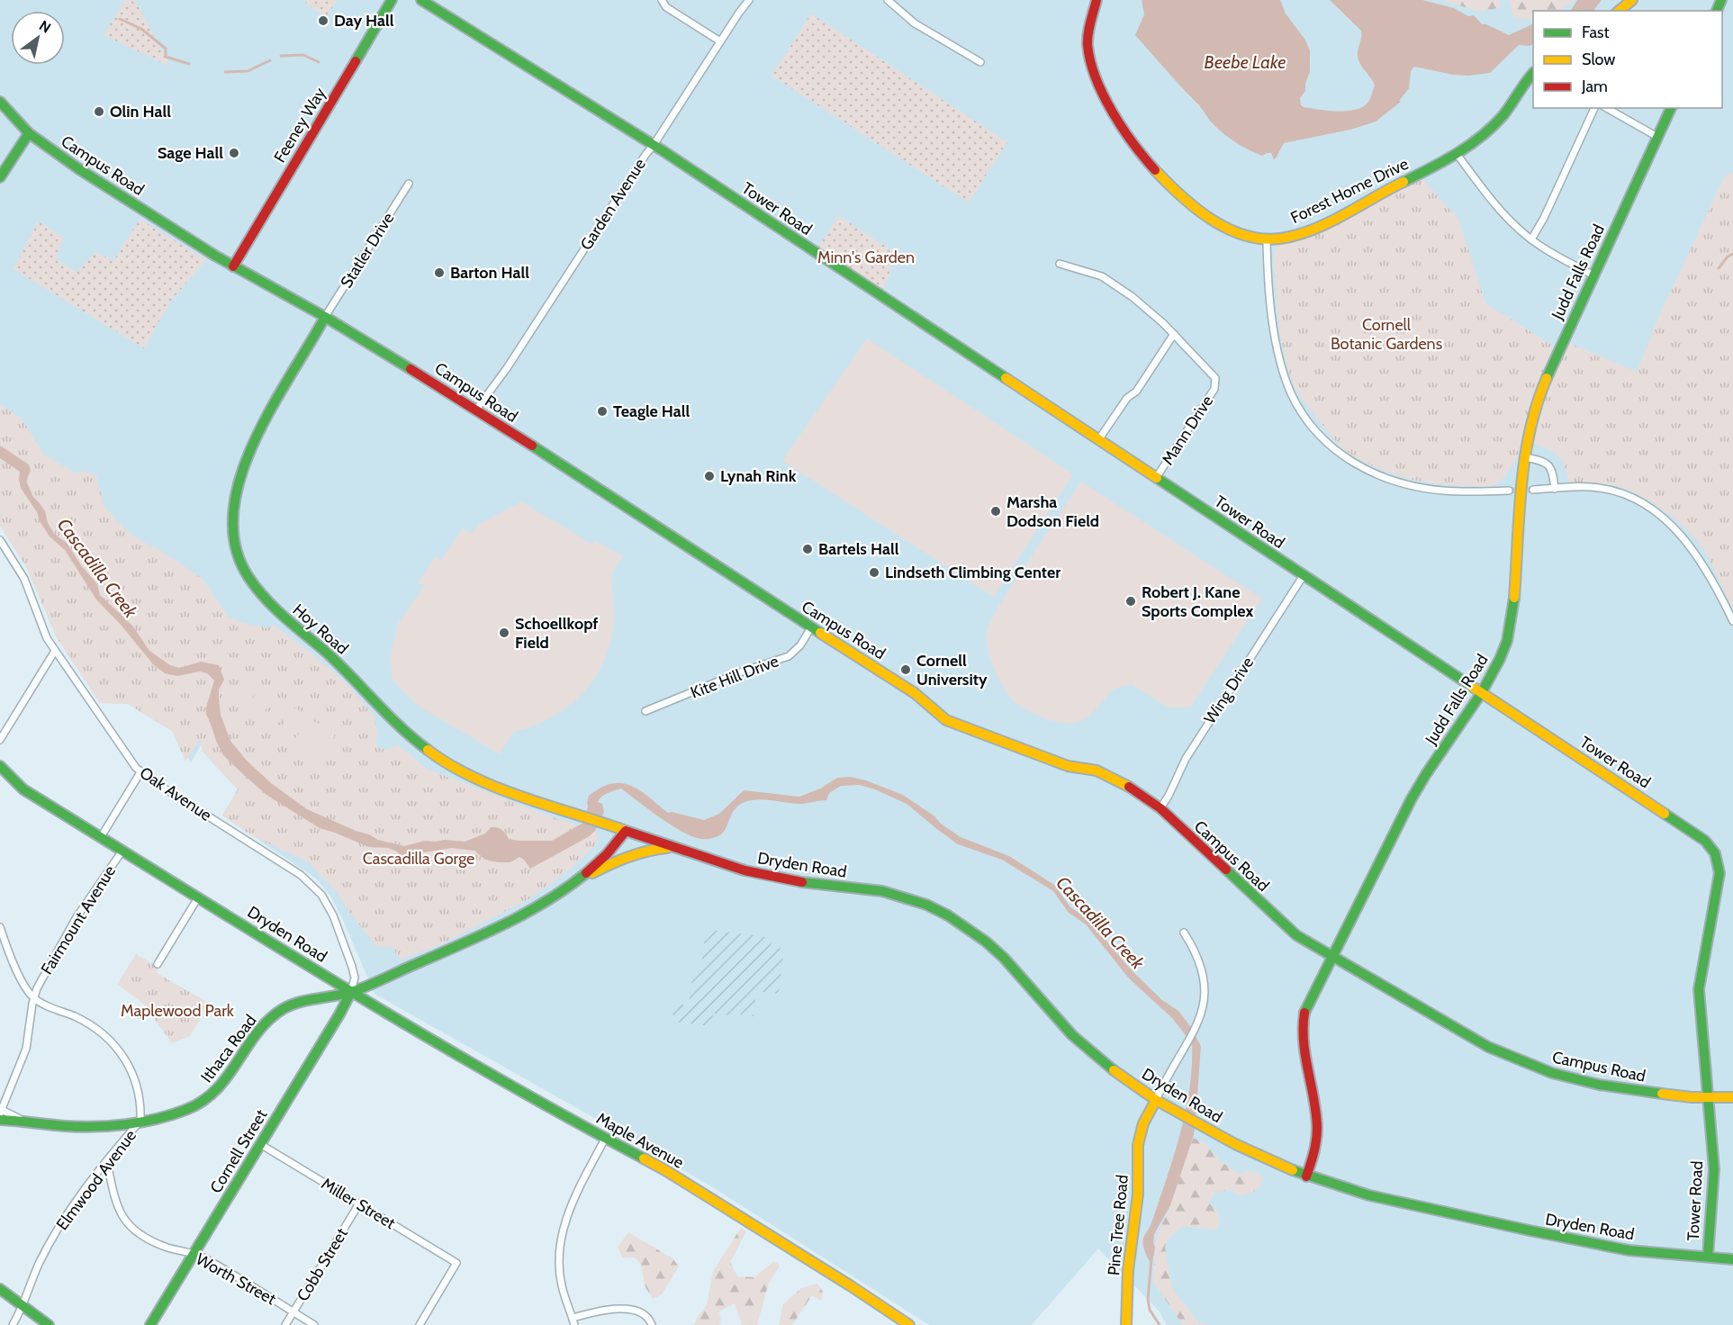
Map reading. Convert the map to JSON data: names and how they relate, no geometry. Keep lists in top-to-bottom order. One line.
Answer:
{"streets":{"street":["Feeney Way","Campus Road","Forest Home Drive","Garden Avenue","Tower Road","Statler Drive","Judd Falls Road","Mann Drive","Hoy Road","Kite Hill Drive","Wing Drive","Oak Avenue","Dryden Road","Fairmount Avenue","Ithaca Road","Maple Avenue","Cornell Street","Elmwood Avenue","Miller Street","Pine Tree Road","Cobb Street","Worth Street"]},"crossings":[["Feeney Way","Campus Road"],["Campus Road","Garden Avenue"],["Campus Road","Tower Road"],["Campus Road","Statler Drive"],["Campus Road","Judd Falls Road"],["Campus Road","Hoy Road"],["Campus Road","Kite Hill Drive"],["Campus Road","Wing Drive"],["Garden Avenue","Tower Road"],["Tower Road","Judd Falls Road"],["Tower Road","Mann Drive"],["Tower Road","Wing Drive"],["Tower Road","Dryden Road"],["Statler Drive","Hoy Road"],["Judd Falls Road","Dryden Road"],["Hoy Road","Dryden Road"],["Oak Avenue","Dryden Road"],["Oak Avenue","Ithaca Road"],["Oak Avenue","Maple Avenue"],["Oak Avenue","Cornell Street"],["Dryden Road","Fairmount Avenue"],["Dryden Road","Ithaca Road"],["Dryden Road","Maple Avenue"],["Dryden Road","Cornell Street"],["Dryden Road","Pine Tree Road"],["Fairmount Avenue","Elmwood Avenue"],["Ithaca Road","Maple Avenue"],["Ithaca Road","Cornell Street"],["Ithaca Road","Elmwood Avenue"],["Maple Avenue","Cornell Street"],["Cornell Street","Miller Street"],["Cornell Street","Worth Street"],["Elmwood Avenue","Worth Street"],["Miller Street","Cobb Street"],["Cobb Street","Worth Street"]],"water":["Beebe Lake","Cascadilla Creek"],"parks":["Minn's Garden","Cornell Botanic Gardens","Cascadilla Gorge","Maplewood Park"],"places":["Day Hall","Olin Hall","Sage Hall","Barton Hall","Teagle Hall","Lynah Rink","Marsha Dodson Field","Bartels Hall","Lindseth Climbing Center","Robert J. Kane Sports Complex","Schoellkopf Field","Cornell University"],"legend":["Fast","Slow","Jam"],"north":"top right"}
